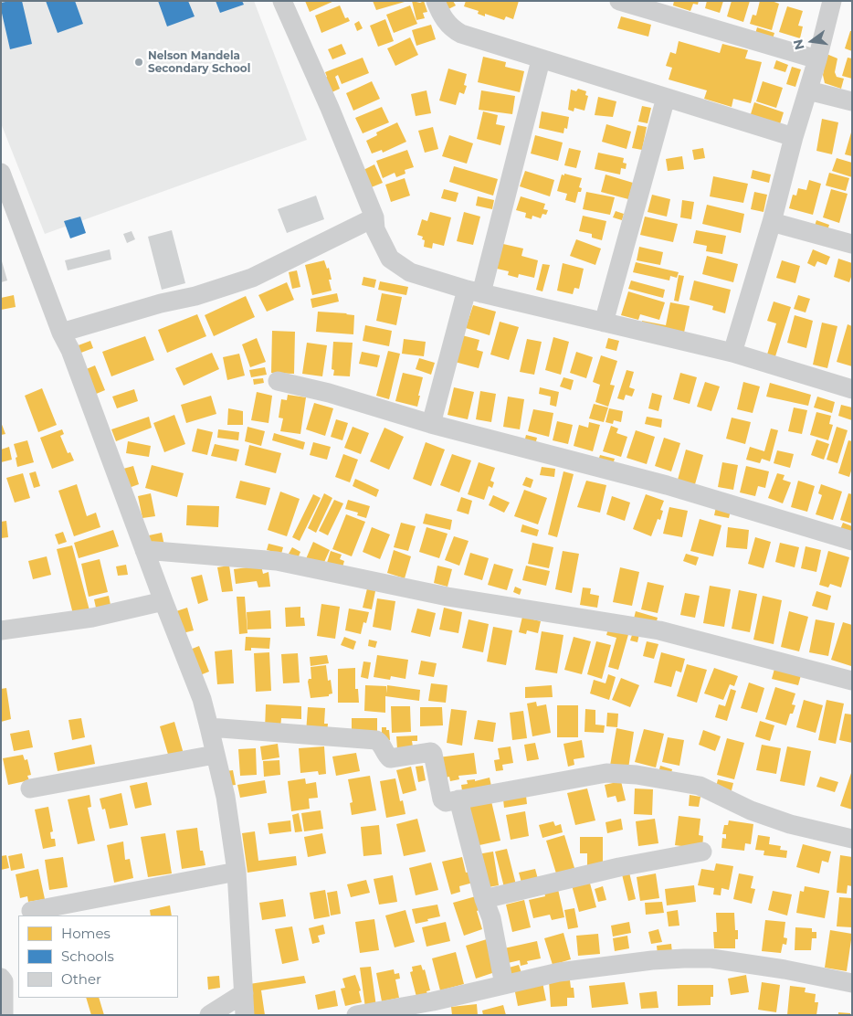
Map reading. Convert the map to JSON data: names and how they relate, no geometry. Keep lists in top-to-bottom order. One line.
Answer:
{"places":["Nelson Mandela Secondary School"],"legend":["Homes","Schools","Other"],"north":"left"}
